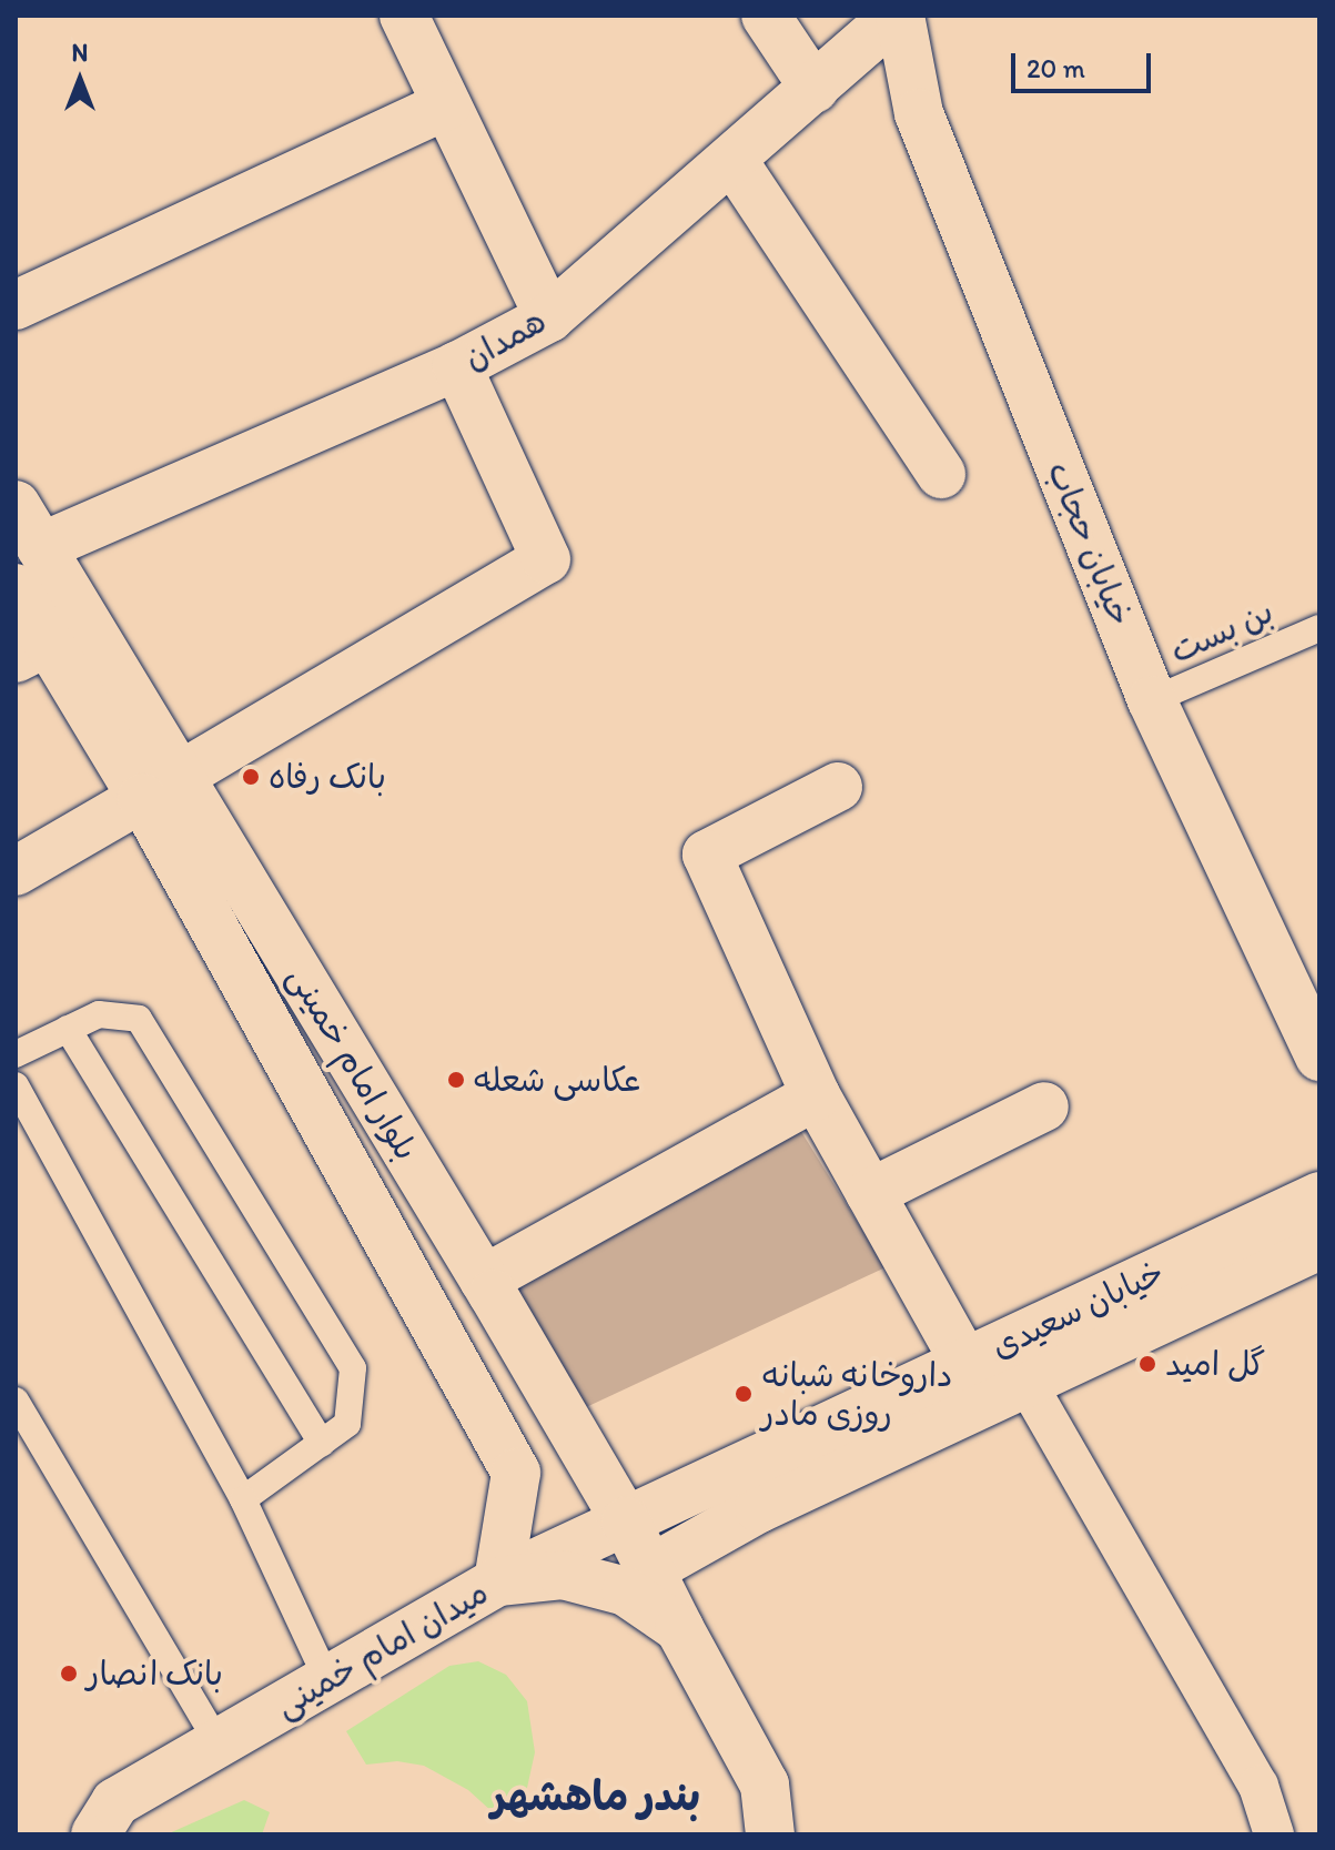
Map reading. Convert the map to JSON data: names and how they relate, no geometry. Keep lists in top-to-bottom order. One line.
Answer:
{"streets":{"street":["همدان","خیابان حجاب","بلوار امام خمینی","خیابان سعیدی","میدان امام خمینی"],"lane":["بن بست"]},"crossings":[["همدان","خیابان حجاب"],["همدان","بلوار امام خمینی"],["خیابان حجاب","بن بست"],["بلوار امام خمینی","خیابان سعیدی"],["بلوار امام خمینی","میدان امام خمینی"],["خیابان سعیدی","میدان امام خمینی"]],"districts":["بندر ماهشهر"],"places":["بانک رفاه","عکاسی شعله","گل امید","داروخانه شبانه روزی مادر","بانک انصار"],"scale_bar":"20 m","north":"top"}
